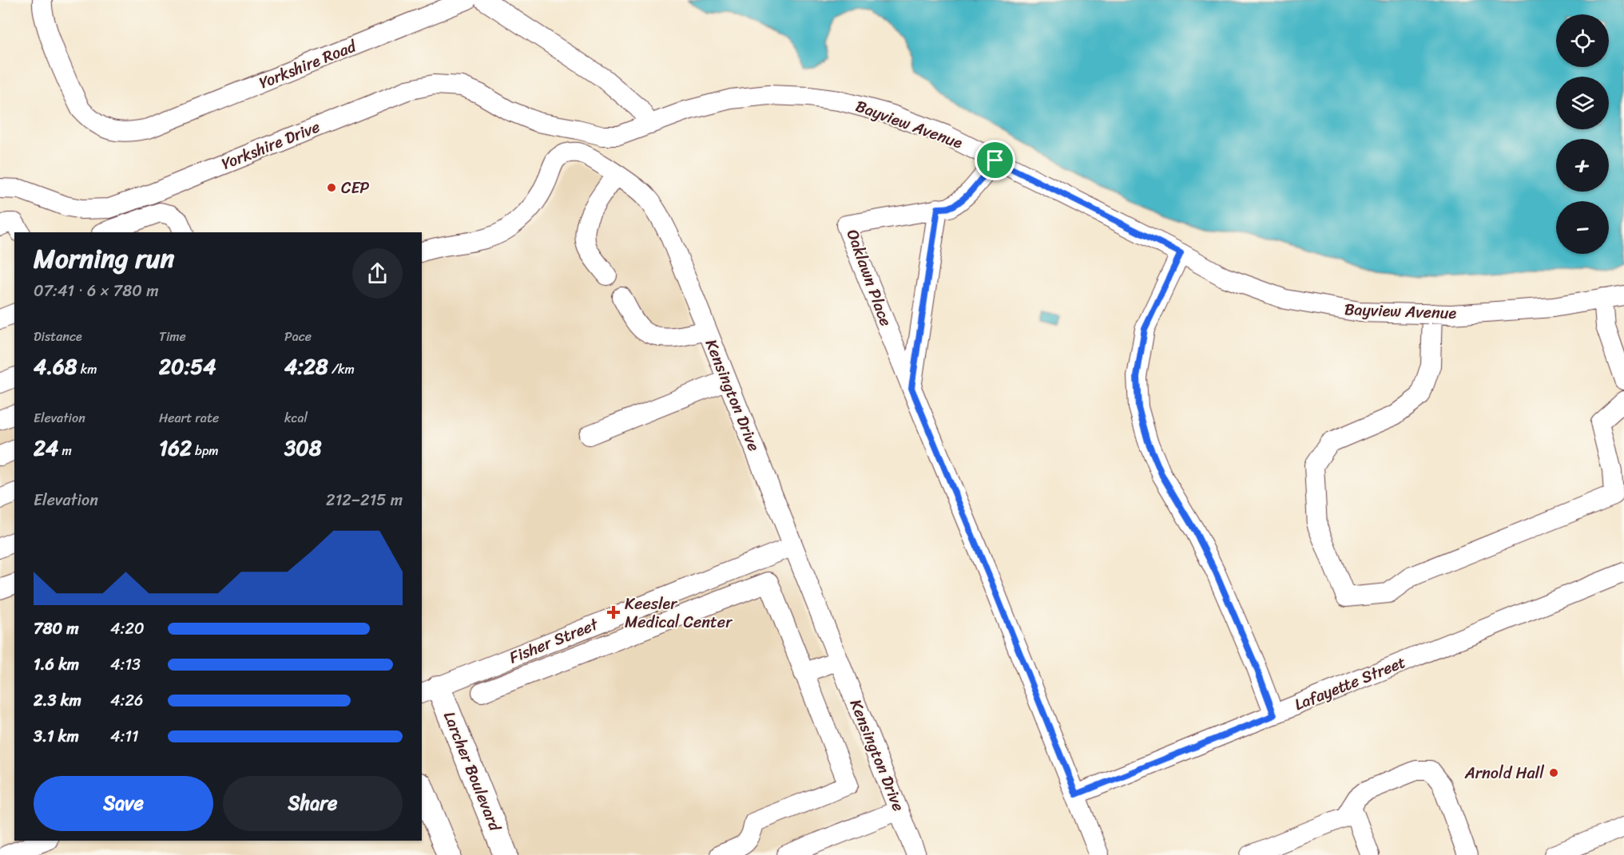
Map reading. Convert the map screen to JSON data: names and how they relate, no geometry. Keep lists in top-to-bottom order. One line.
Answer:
{"streets":{"main road":["Larcher Boulevard"],"street":["Yorkshire Road","Bayview Avenue","Yorkshire Drive","Oaklawn Place","Kensington Drive","Fisher Street","Lafayette Street"]},"crossings":[["Bayview Avenue","Yorkshire Drive"],["Bayview Avenue","Oaklawn Place"],["Oaklawn Place","Lafayette Street"],["Kensington Drive","Fisher Street"],["Fisher Street","Larcher Boulevard"]],"places":{"other":["CEP","Arnold Hall"],"health":["Keesler Medical Center"]},"page":{"map_buttons":["+","−"],"heading":["Morning run","07:41 · 6 × 780 m"],"stats":[["Distance","4.68 km"],["Time","20:54"],["Pace","4:28 /km"],["Elevation","24 m"],["Heart rate","162 bpm"],["kcal","308"]],"chart":["Elevation","212–215 m"],"list":[{"name":"780 m","note":"4:20"},{"name":"1.6 km","note":"4:13"},{"name":"2.3 km","note":"4:26"},{"name":"3.1 km","note":"4:11"}],"buttons":["Save","Share"]}}
